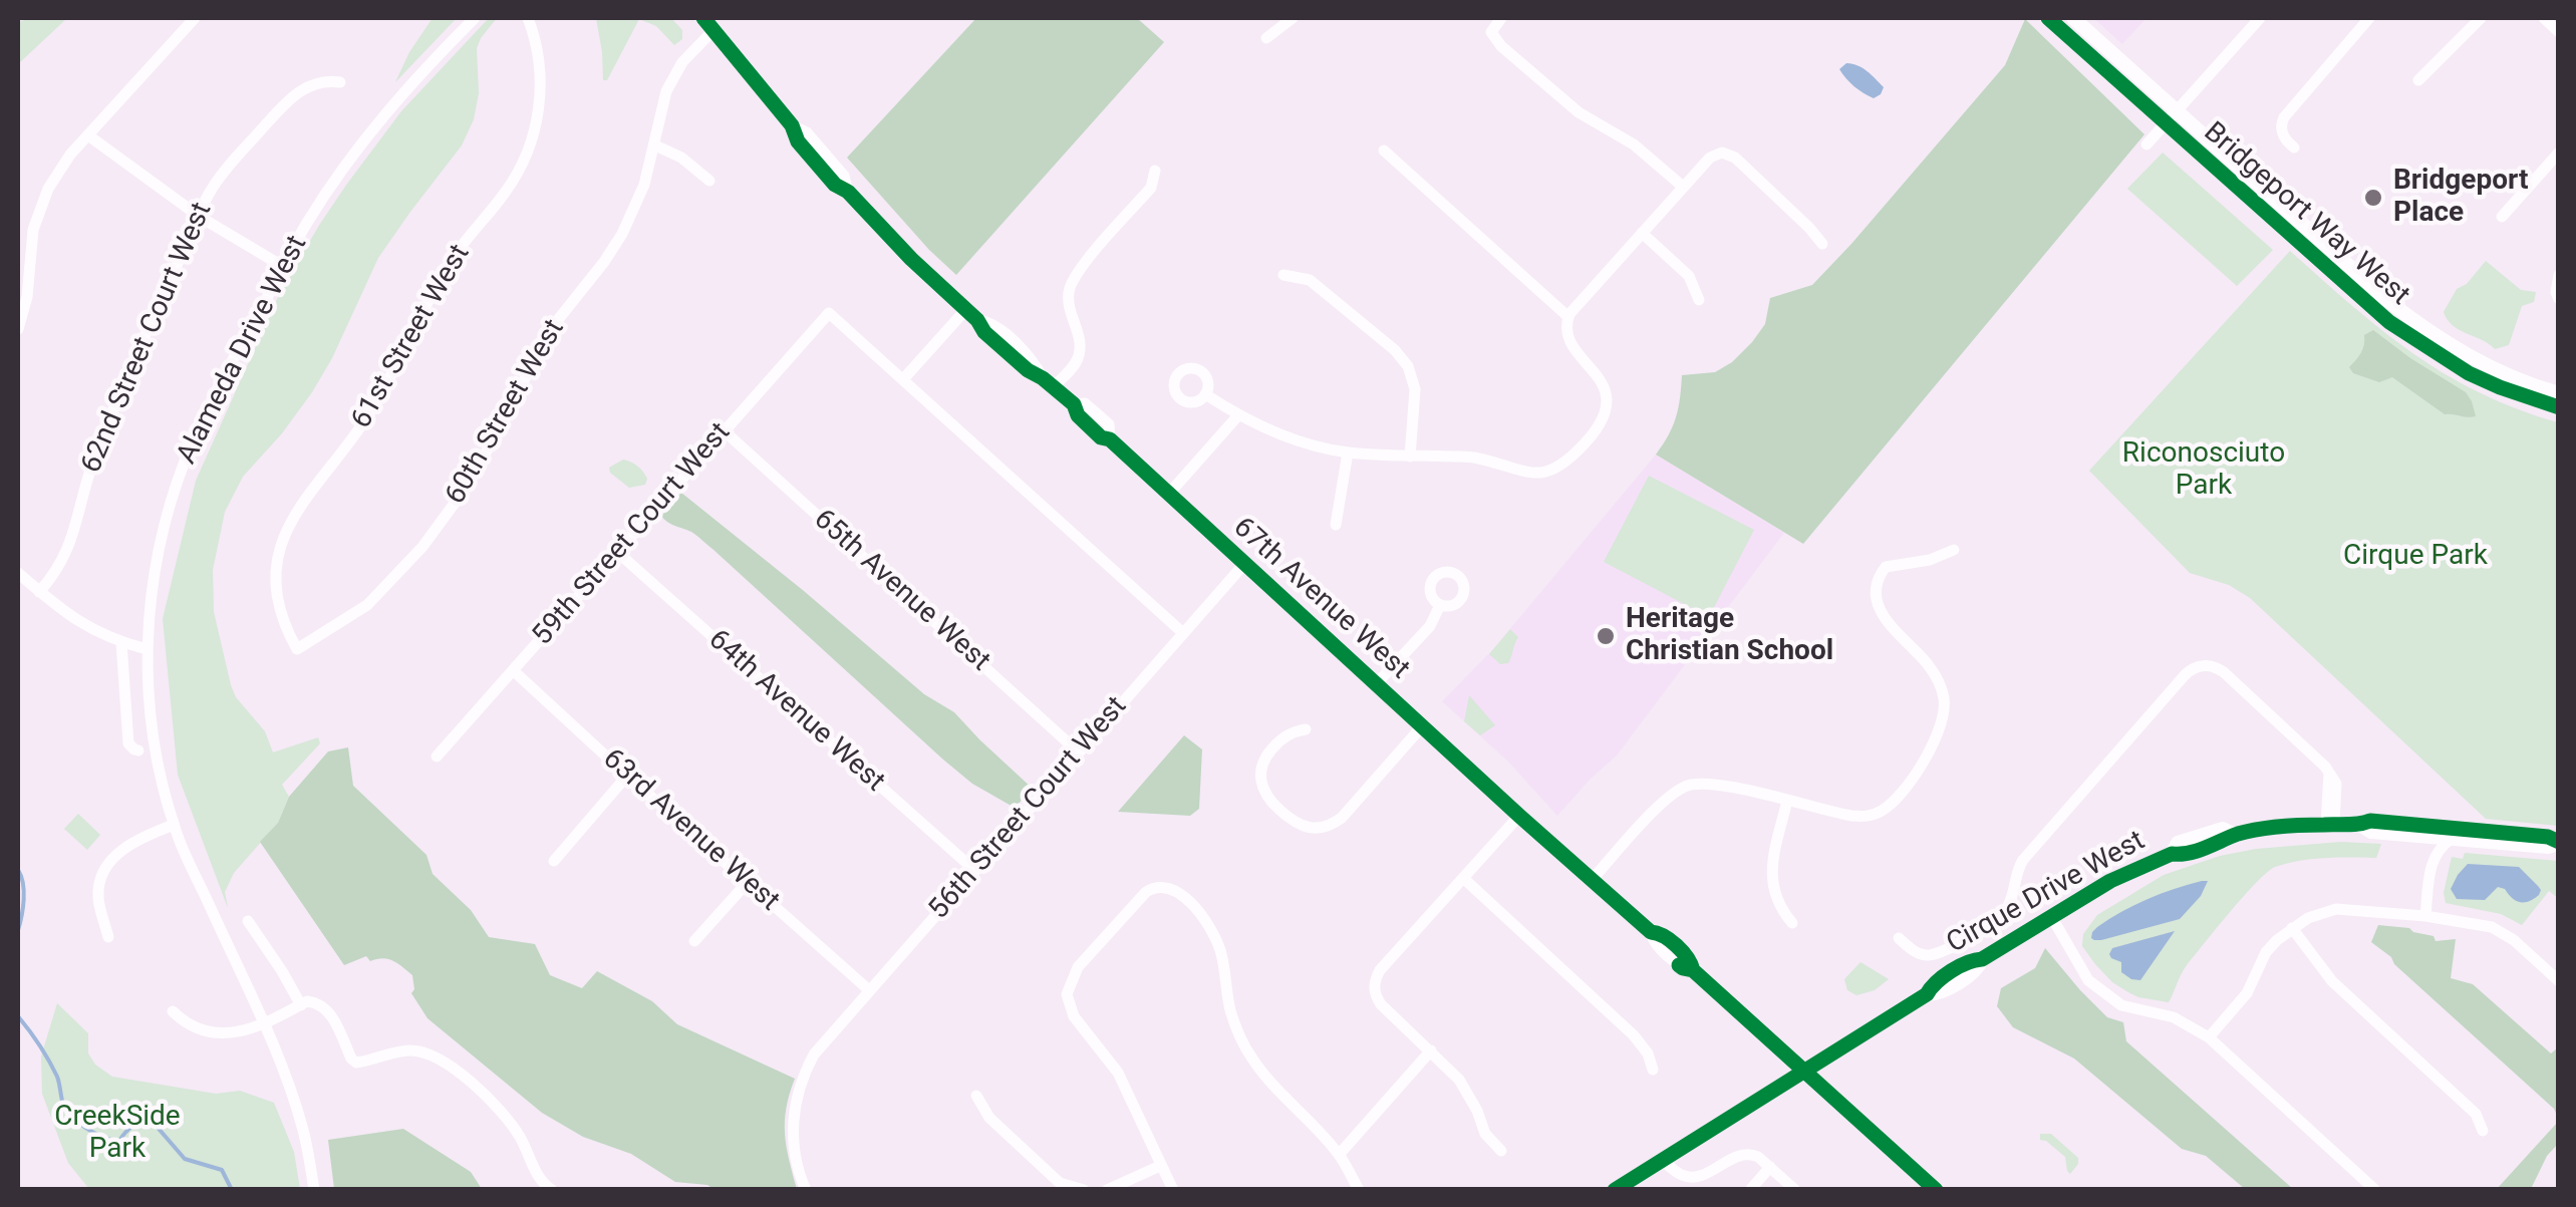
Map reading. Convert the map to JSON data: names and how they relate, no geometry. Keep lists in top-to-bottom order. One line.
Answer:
{"streets":{"main road":["Bridgeport Way West","Cirque Drive West"],"street":["61st Street West","62nd Street Court West","Alameda Drive West","60th Street West","59th Street Court West","65th Avenue West","67th Avenue West","64th Avenue West","56th Street Court West","63rd Avenue West"]},"crossings":[["61st Street West","60th Street West"],["60th Street West","67th Avenue West"],["59th Street Court West","65th Avenue West"],["59th Street Court West","64th Avenue West"],["59th Street Court West","63rd Avenue West"],["65th Avenue West","56th Street Court West"],["67th Avenue West","56th Street Court West"],["67th Avenue West","Cirque Drive West"],["64th Avenue West","56th Street Court West"],["56th Street Court West","63rd Avenue West"]],"parks":["Riconosciuto Park","Cirque Park","CreekSide Park"],"places":["Bridgeport Place","Heritage Christian School"]}
